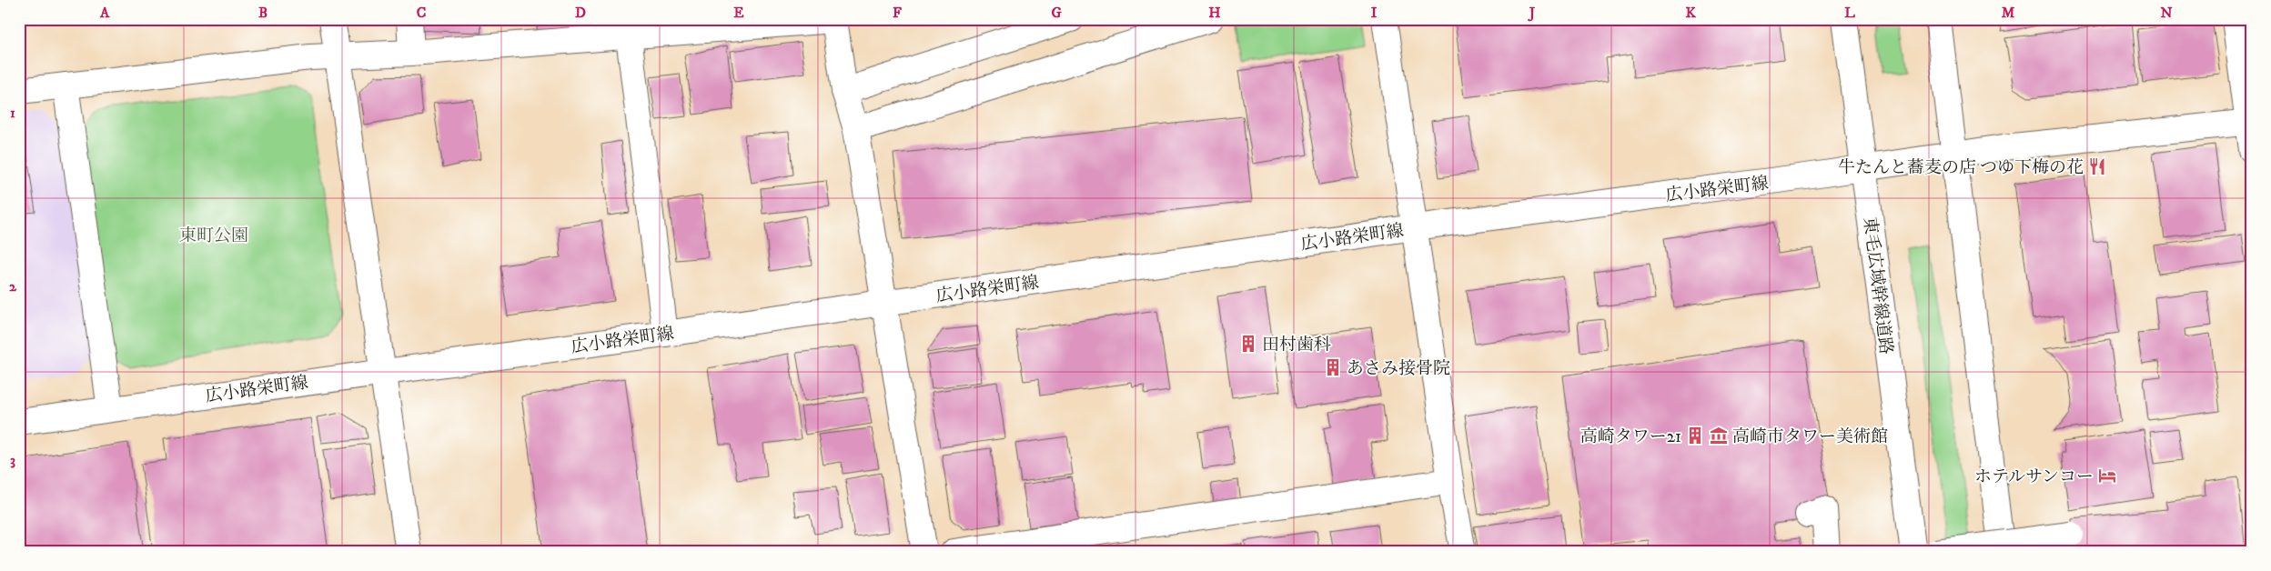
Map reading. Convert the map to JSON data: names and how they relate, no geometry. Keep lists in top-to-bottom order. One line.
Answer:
{"streets":{"main road":["広小路栄町線","東毛広域幹線道路"]},"crossings":[["広小路栄町線","東毛広域幹線道路"]],"parks":["東町公園"],"places":{"restaurant":["牛たんと蕎麦の店 つゆ下梅の花"],"building":["田村歯科","あさみ接骨院","高崎タワー21"],"museum":["高崎市タワー美術館"],"hotel":["ホテルサンコー"]},"grid":{"columns":["A","B","C","D","E","F","G","H","I","J","K","L","M","N"],"rows":["1","2","3"]}}
